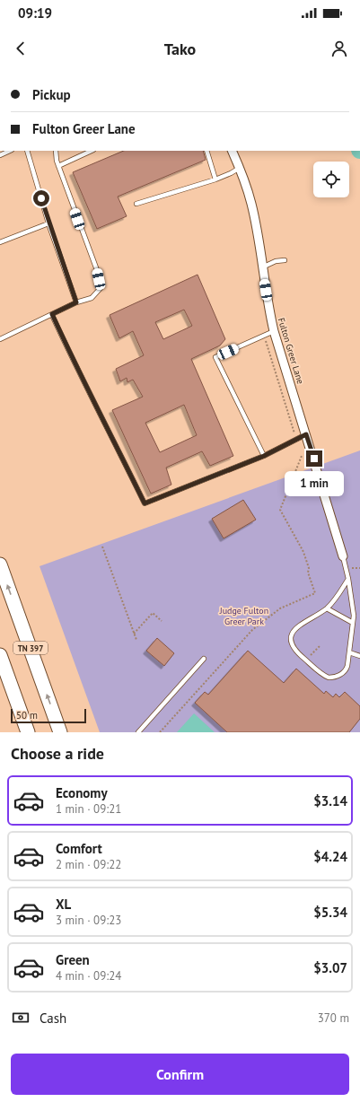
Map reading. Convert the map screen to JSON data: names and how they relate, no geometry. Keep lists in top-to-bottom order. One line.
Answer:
{"streets":{"highway":["TN 397"],"street":["Fulton Greer Lane"]},"parks":["Judge Fulton Greer Park"],"scale_bar":"50 m","page":{"status":"09:19","header":"Tako","banner":["Pickup","Fulton Greer Lane"],"bubble":"1 min","scale":"50 m","heading":"Choose a ride","list":[{"name":"Economy","note":"1 min · 09:21","value":"$3.14"},{"name":"Comfort","note":"2 min · 09:22","value":"$4.24"},{"name":"XL","note":"3 min · 09:23","value":"$5.34"},{"name":"Green","note":"4 min · 09:24","value":"$3.07"}],"pay":["Cash","370 m"],"buttons":"Confirm"}}
